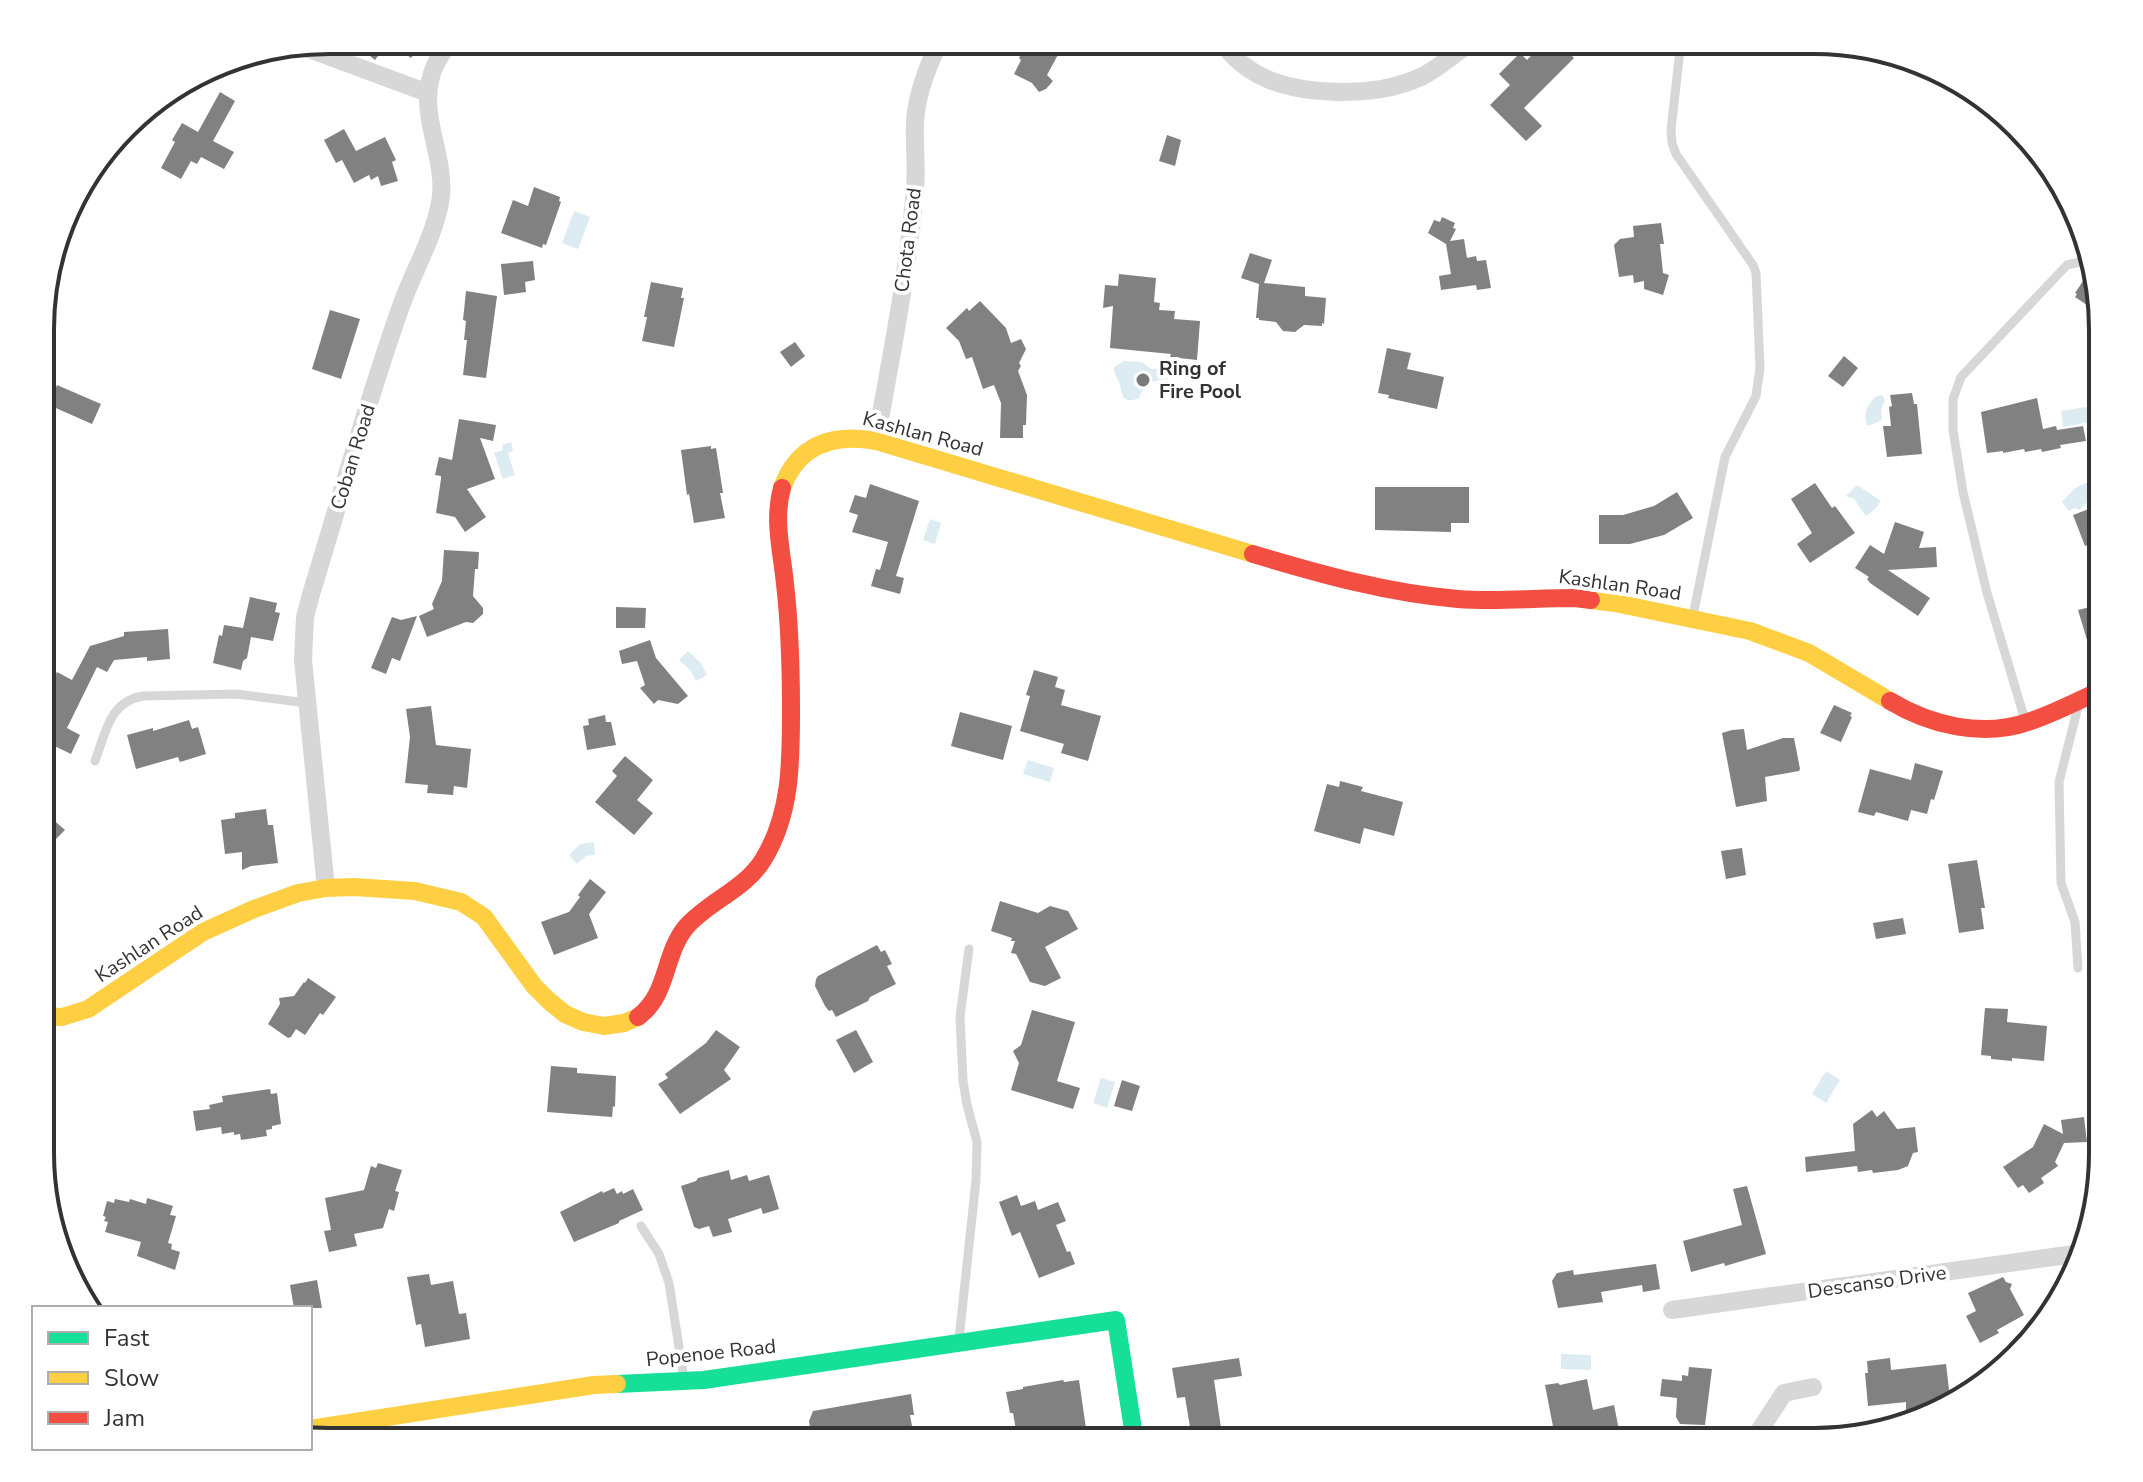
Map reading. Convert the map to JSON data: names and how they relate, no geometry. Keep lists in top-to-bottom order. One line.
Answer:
{"streets":{"street":["Chota Road","Kashlan Road","Coban Road","Descanso Drive","Popenoe Road"]},"crossings":[["Chota Road","Kashlan Road"],["Kashlan Road","Coban Road"]],"places":["Ring of Fire Pool"],"legend":["Fast","Slow","Jam"]}
